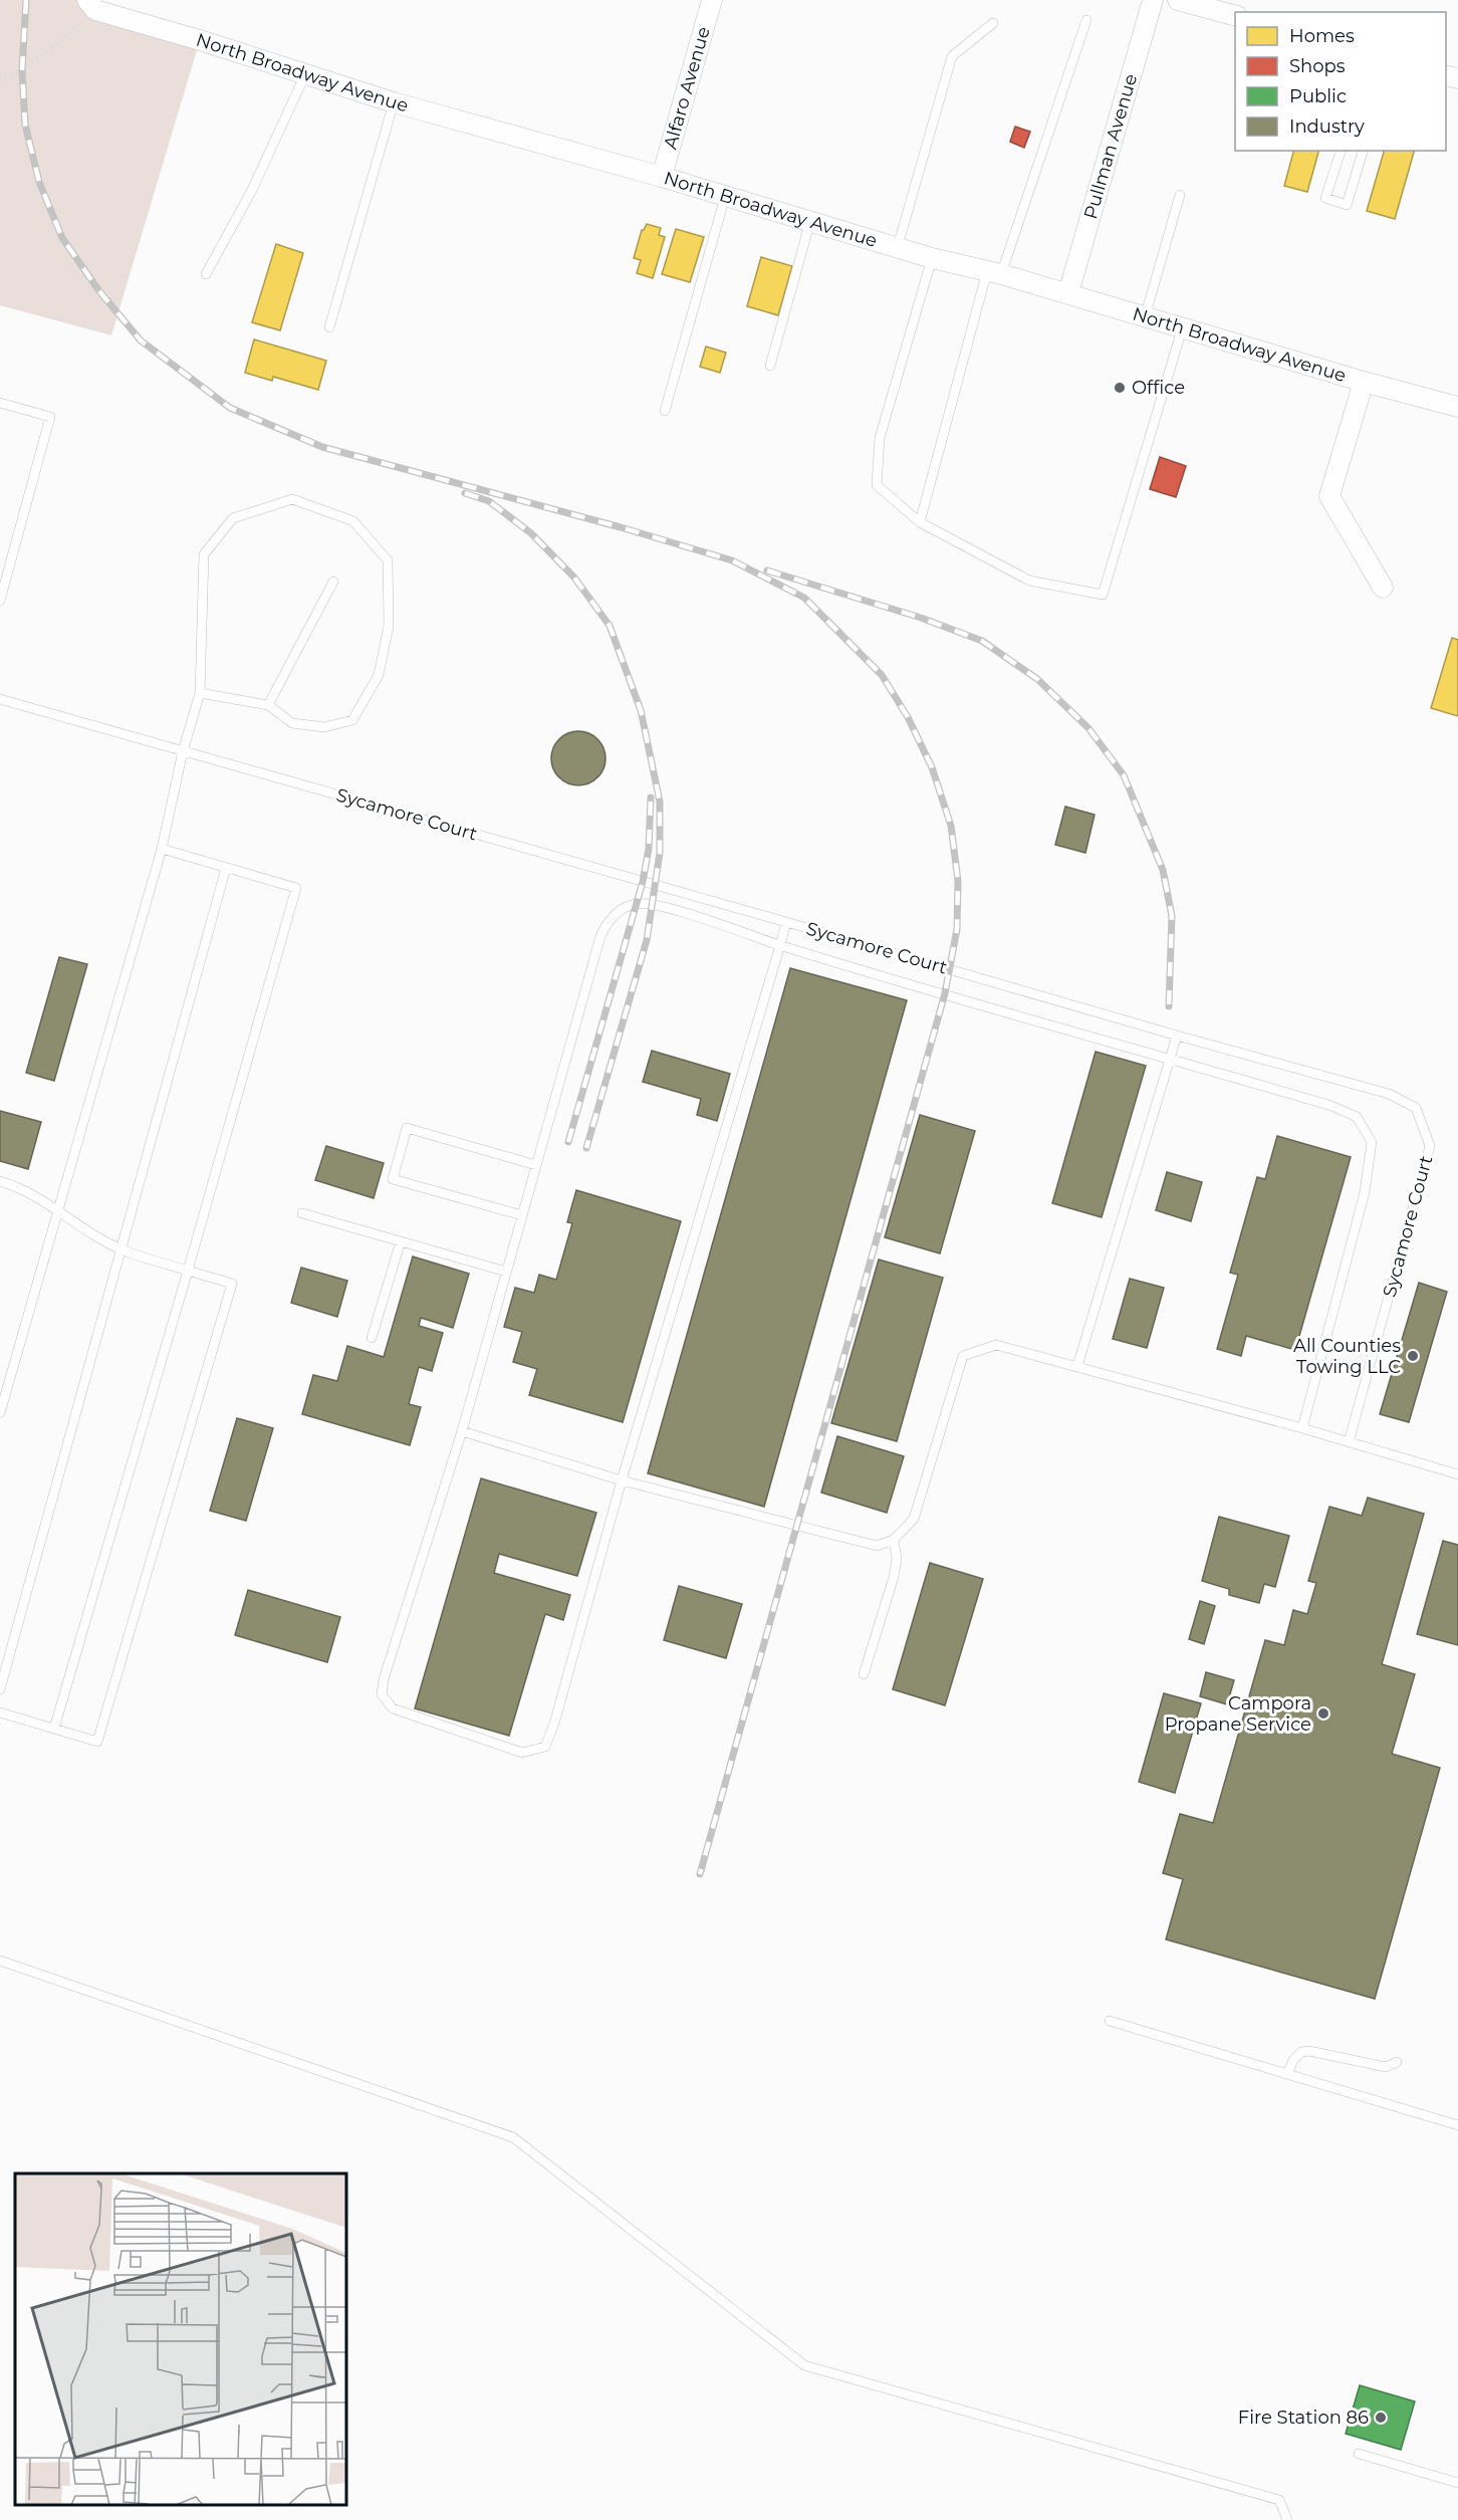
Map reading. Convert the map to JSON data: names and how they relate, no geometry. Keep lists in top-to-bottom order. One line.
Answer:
{"streets":{"street":["North Broadway Avenue","Alfaro Avenue","Pullman Avenue"],"lane":["Sycamore Court"]},"crossings":[["North Broadway Avenue","Alfaro Avenue"],["North Broadway Avenue","Pullman Avenue"]],"places":["Office","All Counties Towing LLC","Campora Propane Service","Fire Station 86"],"legend":["Homes","Shops","Public","Industry"]}
